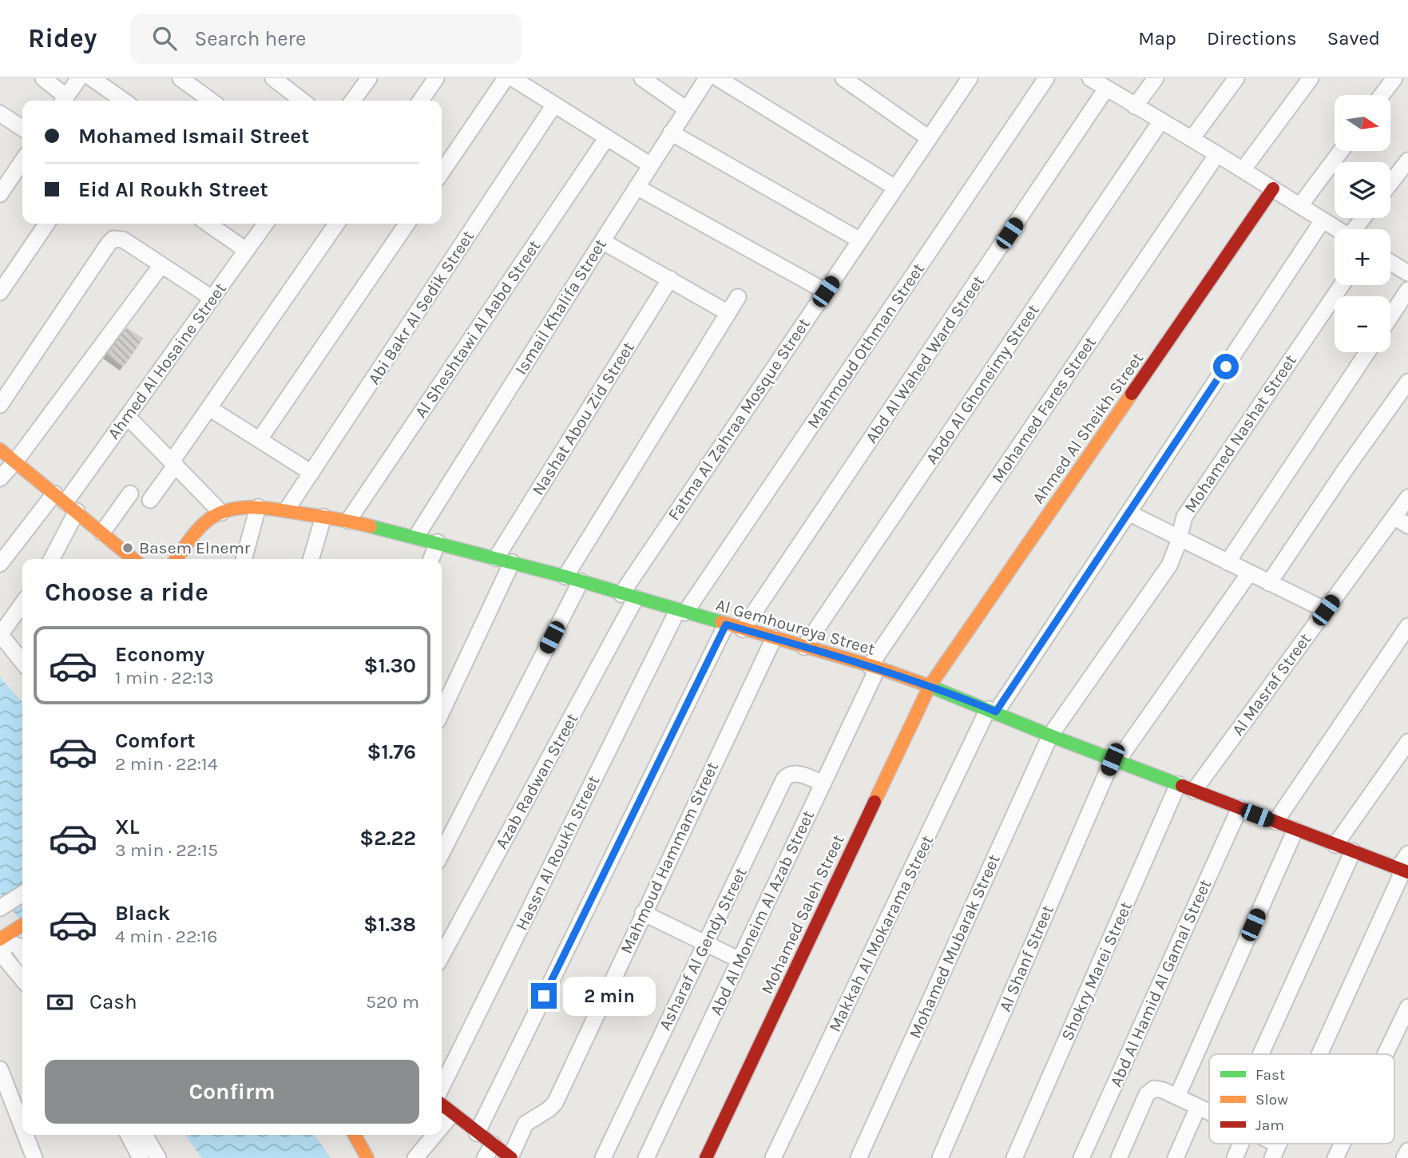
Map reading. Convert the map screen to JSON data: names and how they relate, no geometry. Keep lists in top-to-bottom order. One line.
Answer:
{"streets":{"street":["Ismail Khalifa Street","Abi Bakr Al Sedik Street","Al Sheshtawi Al Aabd Street","Mahmoud Othman Street","Abd Al Wahed Ward Street","Ahmed Al Hosaine Street","Abdo Al Ghoneimy Street","Mohamed Fares Street","Nashat Abou Zid Street","Fatma Al Zahraa Mosque Street","Ahmed Al Sheikh Street","Mohamed Nashat Street","Al Gemhoureya Street","Al Masraf Street","Azab Radwan Street","Hassn Al Roukh Street","Mahmoud Hammam Street","Abd Al Moneim Al Azab Street","Mohamed Saleh Street","Makkah Al Mokarama Street","Mohamed Mubarak Street","Asharaf Al Gendy Street","Al Shanf Street","Shokry Marei Street","Abd Al Hamid Al Gamal Street"]},"crossings":[["Ismail Khalifa Street","Al Gemhoureya Street"],["Abi Bakr Al Sedik Street","Al Gemhoureya Street"],["Al Sheshtawi Al Aabd Street","Al Gemhoureya Street"],["Mahmoud Othman Street","Al Gemhoureya Street"],["Mahmoud Othman Street","Hassn Al Roukh Street"],["Abd Al Wahed Ward Street","Al Gemhoureya Street"],["Abdo Al Ghoneimy Street","Al Gemhoureya Street"],["Mohamed Fares Street","Al Gemhoureya Street"],["Mohamed Fares Street","Abd Al Moneim Al Azab Street"],["Nashat Abou Zid Street","Al Gemhoureya Street"],["Fatma Al Zahraa Mosque Street","Al Gemhoureya Street"],["Fatma Al Zahraa Mosque Street","Azab Radwan Street"],["Ahmed Al Sheikh Street","Al Gemhoureya Street"],["Ahmed Al Sheikh Street","Mohamed Saleh Street"],["Mohamed Nashat Street","Al Gemhoureya Street"],["Mohamed Nashat Street","Mohamed Mubarak Street"],["Al Gemhoureya Street","Al Masraf Street"],["Al Gemhoureya Street","Azab Radwan Street"],["Al Gemhoureya Street","Hassn Al Roukh Street"],["Al Gemhoureya Street","Mahmoud Hammam Street"],["Al Gemhoureya Street","Abd Al Moneim Al Azab Street"],["Al Gemhoureya Street","Mohamed Saleh Street"],["Al Gemhoureya Street","Makkah Al Mokarama Street"],["Al Gemhoureya Street","Mohamed Mubarak Street"],["Al Gemhoureya Street","Al Shanf Street"],["Al Gemhoureya Street","Shokry Marei Street"],["Al Gemhoureya Street","Abd Al Hamid Al Gamal Street"],["Abd Al Moneim Al Azab Street","Asharaf Al Gendy Street"]],"places":["Basem Elnemr"],"legend":["Fast","Slow","Jam"],"north":"right","page":{"header":"Ridey","search":"Search here","nav":["Map","Directions","Saved"],"map_buttons":["+","−"],"banner":["Mohamed Ismail Street","Eid Al Roukh Street"],"heading":"Choose a ride","list":[{"name":"Economy","note":"1 min · 22:13","value":"$1.30"},{"name":"Comfort","note":"2 min · 22:14","value":"$1.76"},{"name":"XL","note":"3 min · 22:15","value":"$2.22"},{"name":"Black","note":"4 min · 22:16","value":"$1.38"}],"pay":["Cash","520 m"],"bubble":"2 min","buttons":"Confirm"}}
